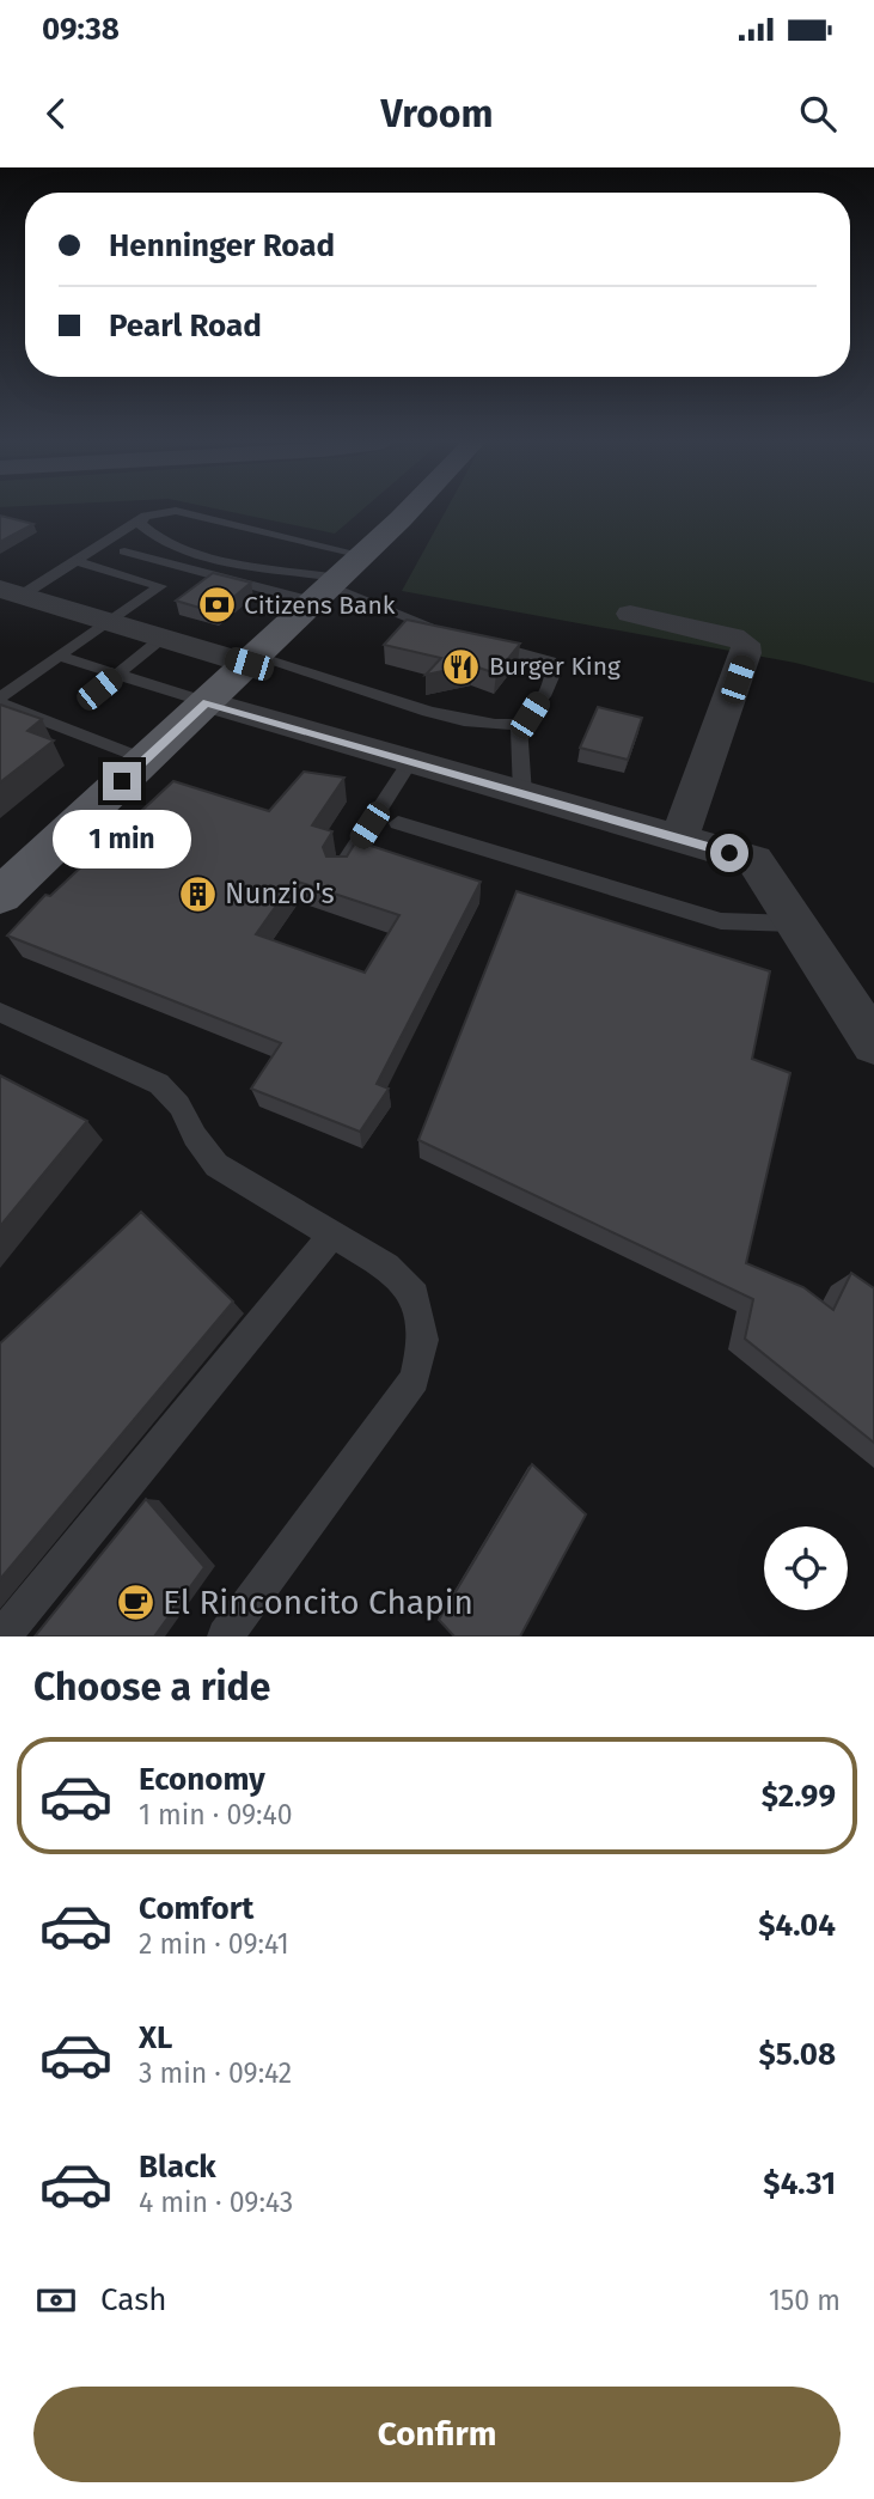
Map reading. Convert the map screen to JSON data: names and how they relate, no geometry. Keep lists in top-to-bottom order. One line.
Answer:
{"places":{"bank":["Citizens Bank"],"restaurant":["Burger King"],"building":["Nunzio's"],"cafe":["El Rinconcito Chapin"]},"page":{"status":"09:38","header":"Vroom","banner":["Henninger Road","Pearl Road"],"bubble":"1 min","heading":"Choose a ride","list":[{"name":"Economy","note":"1 min · 09:40","value":"$2.99"},{"name":"Comfort","note":"2 min · 09:41","value":"$4.04"},{"name":"XL","note":"3 min · 09:42","value":"$5.08"},{"name":"Black","note":"4 min · 09:43","value":"$4.31"}],"pay":["Cash","150 m"],"buttons":"Confirm"}}
